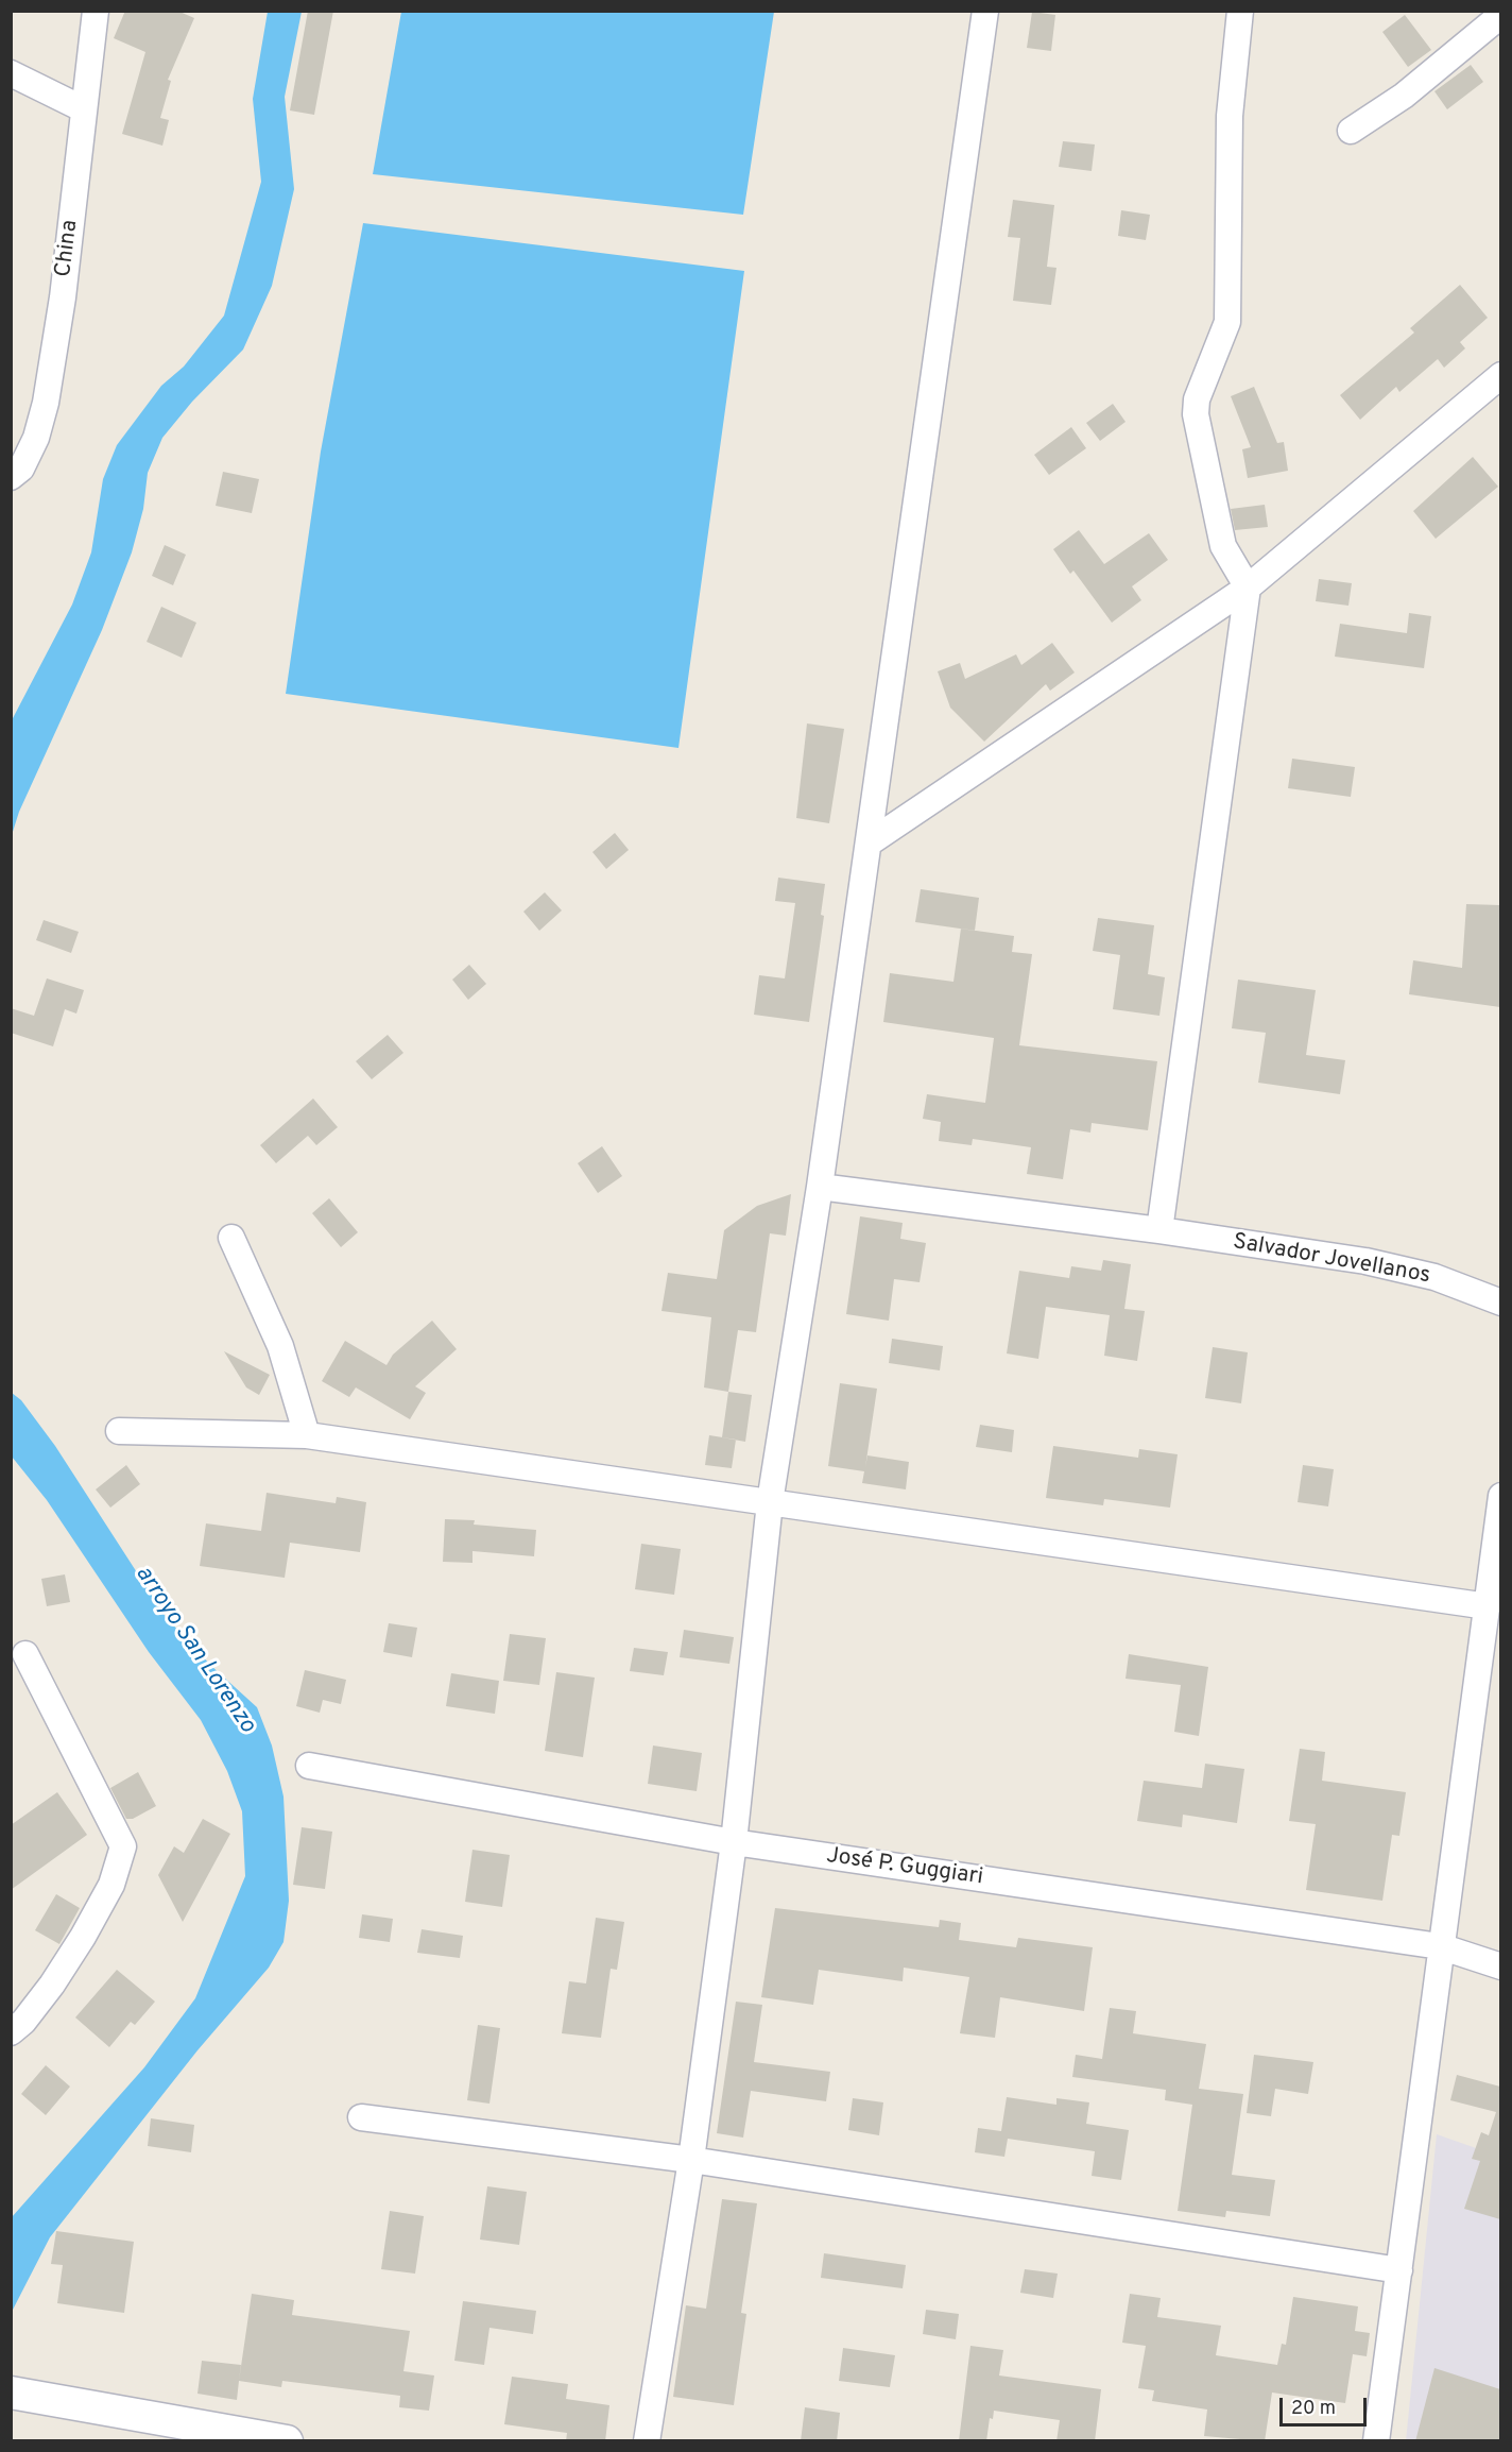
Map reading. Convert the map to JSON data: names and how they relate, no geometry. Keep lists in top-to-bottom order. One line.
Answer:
{"streets":{"street":["China","Salvador Jovellanos","José P. Guggiari"]},"water":["arroyo San Lorenzo"],"scale_bar":"20 m"}
